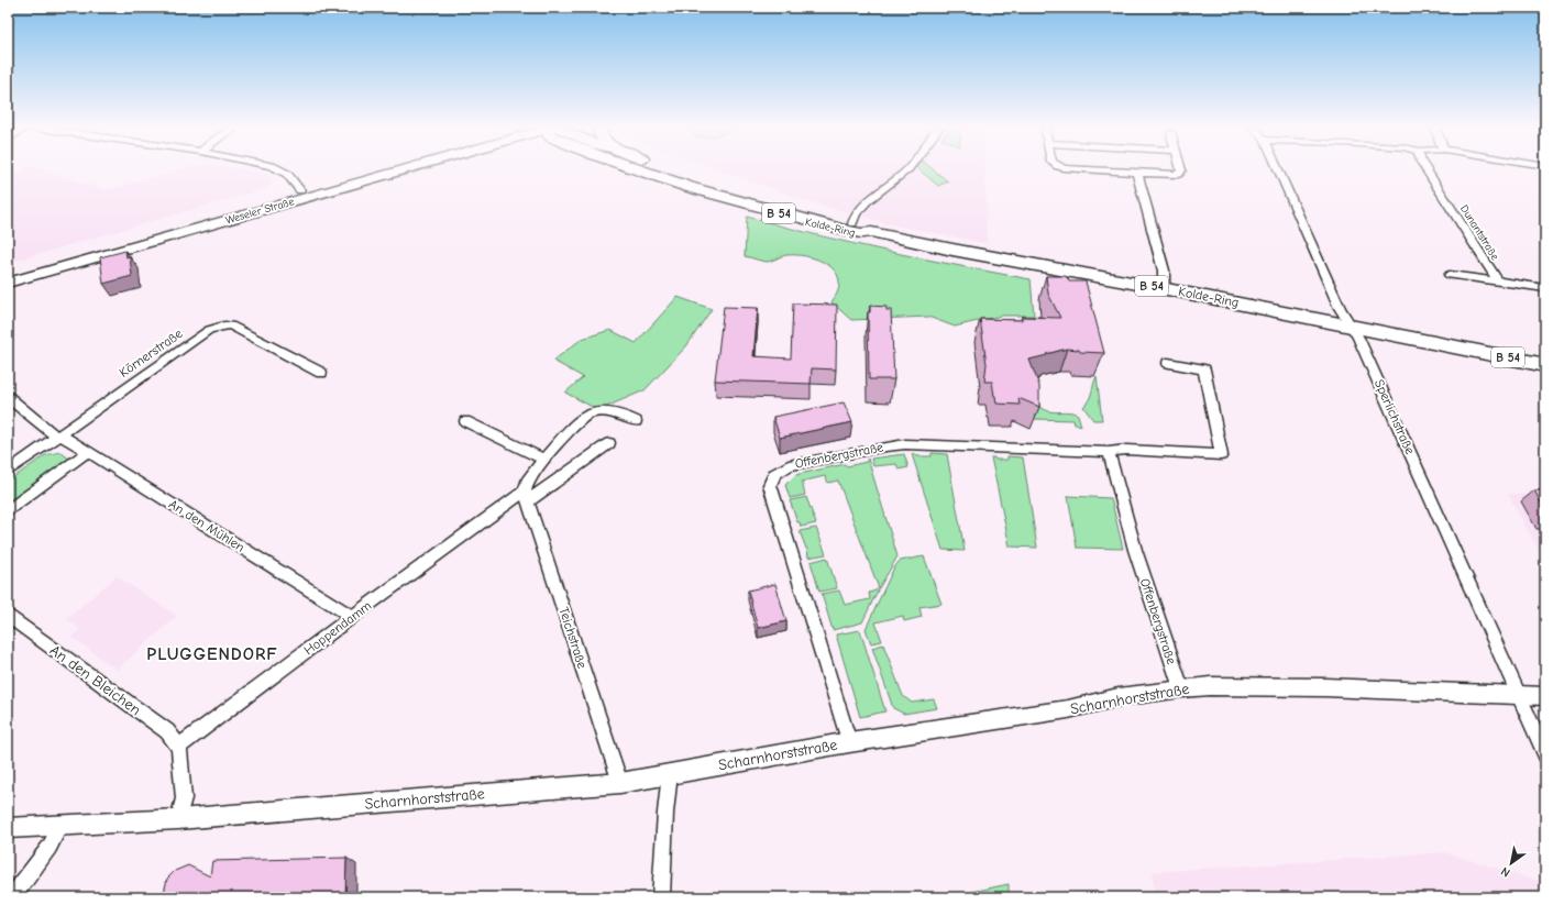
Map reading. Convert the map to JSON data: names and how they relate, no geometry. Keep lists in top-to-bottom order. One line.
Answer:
{"streets":{"main road":["Weseler Straße","B 54","Kolde-Ring"],"street":["Dunantstraße","Körnerstraße","Sperlichstraße","Offenbergstraße","An den Mühlen","Hoppendamm","Teichstraße","An den Bleichen","Scharnhorststraße"]},"crossings":[["Kolde-Ring","Sperlichstraße"],["Körnerstraße","An den Mühlen"],["Sperlichstraße","Scharnhorststraße"],["Offenbergstraße","Scharnhorststraße"],["An den Mühlen","Hoppendamm"],["Hoppendamm","Teichstraße"],["Hoppendamm","An den Bleichen"],["Teichstraße","Scharnhorststraße"]],"districts":["PLUGGENDORF"],"north":"bottom left"}
